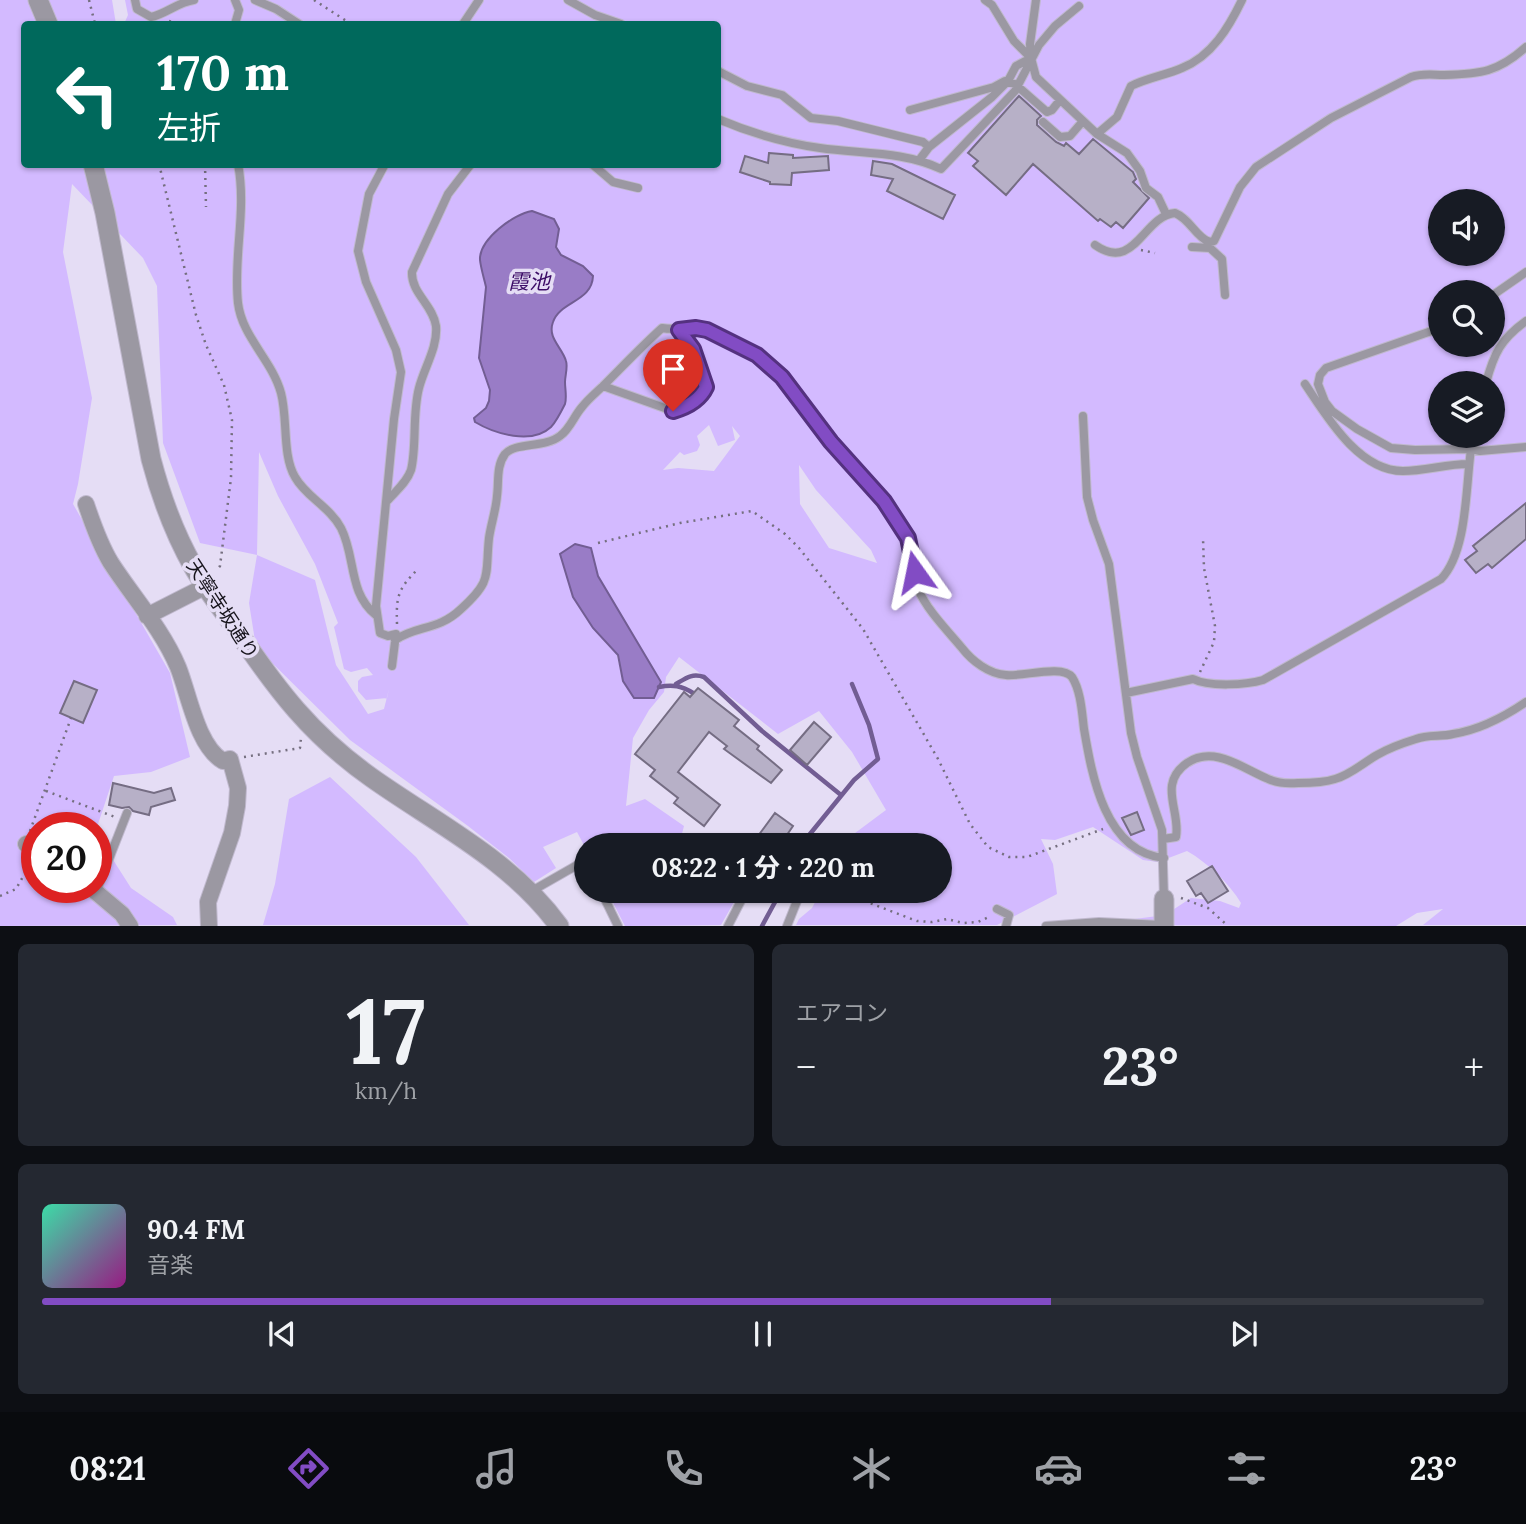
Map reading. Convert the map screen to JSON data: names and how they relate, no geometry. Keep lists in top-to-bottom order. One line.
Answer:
{"streets":{"street":["天寧寺坂通り"]},"water":["霞池"],"page":{"turn":["170 m","左折"],"limit":"20","trip":"08:22 · 1 分 · 220 m","tile":[["17","km/h"],"エアコン"],"heat":["−","23°","+"],"song":["90.4 FM","音楽"],"tabs":["08:21","23°"]}}
